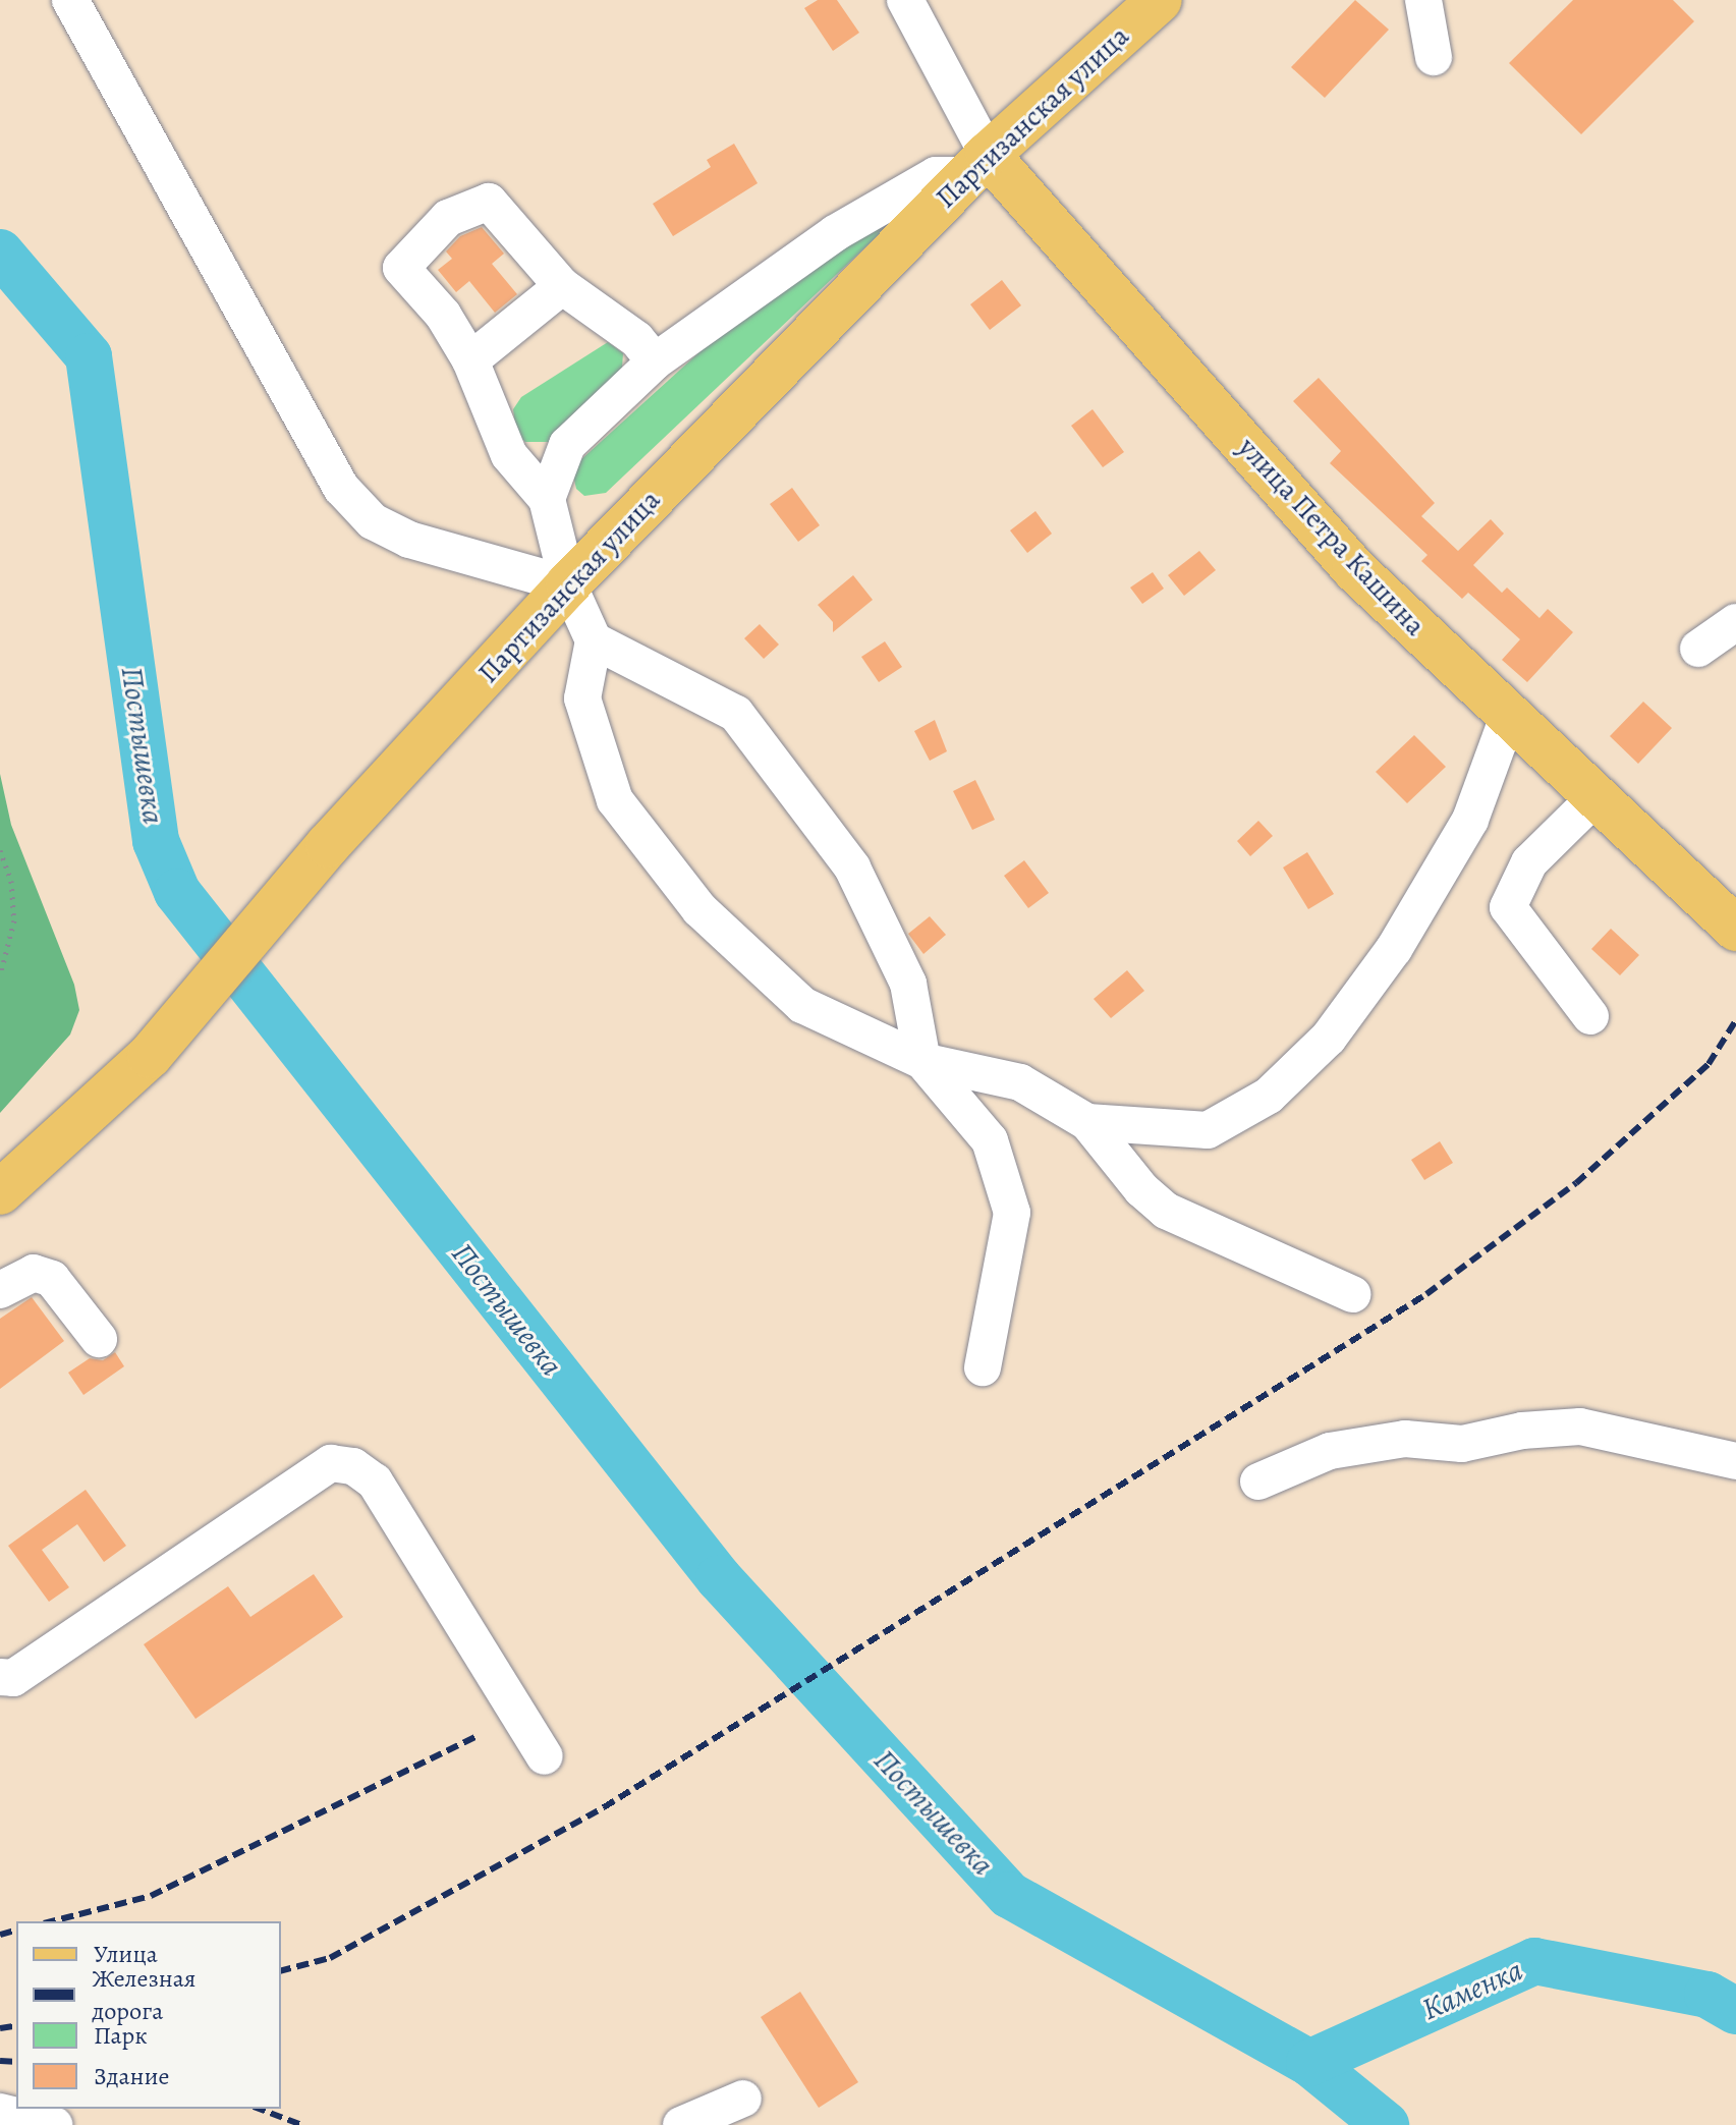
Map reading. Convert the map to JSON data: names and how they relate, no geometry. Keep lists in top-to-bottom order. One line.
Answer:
{"streets":{"main road":["Партизанская улица","улица Петра Кашина"]},"crossings":[["Партизанская улица","улица Петра Кашина"]],"water":["Постышевка","Каменка"],"legend":["Улица","Железная дорога","Парк","Здание"]}
